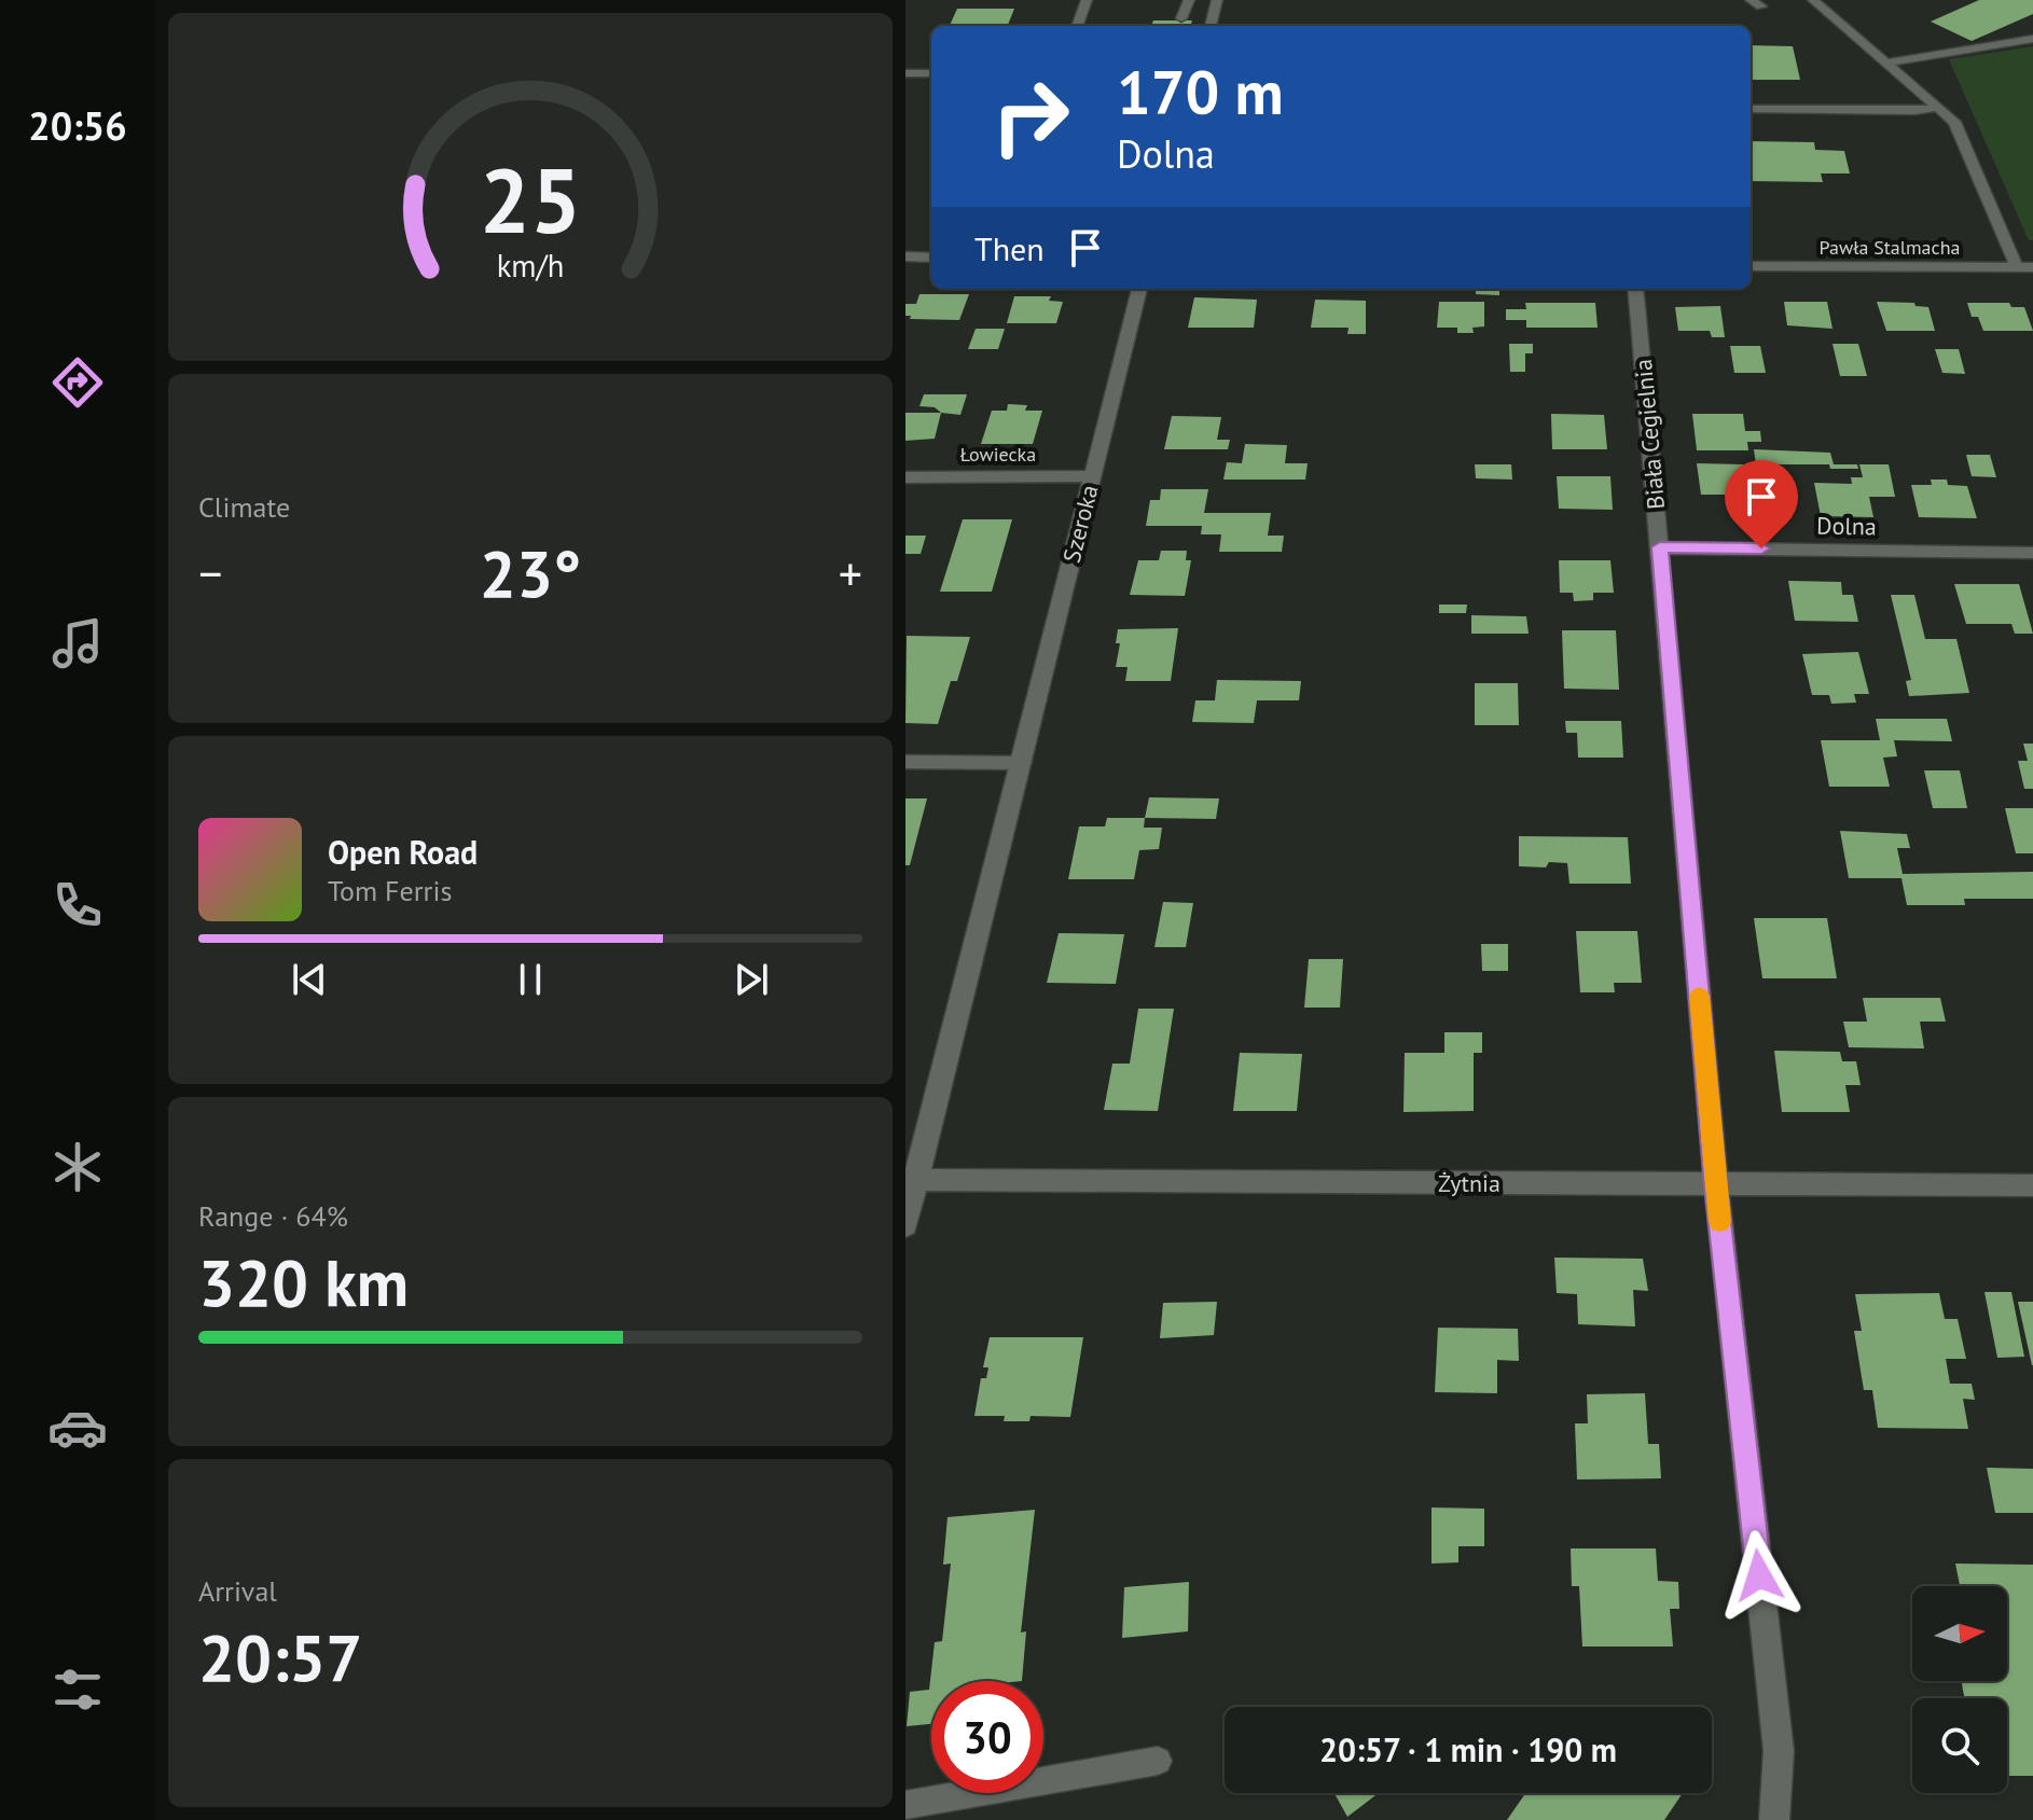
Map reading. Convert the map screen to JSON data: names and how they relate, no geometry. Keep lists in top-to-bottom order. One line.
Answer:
{"streets":{"street":["Pawła Stalmacha","Biała Cegielnia","Łowiecka","Szeroka","Dolna","Żytnia"]},"crossings":[["Biała Cegielnia","Dolna"],["Biała Cegielnia","Żytnia"],["Łowiecka","Szeroka"],["Szeroka","Żytnia"]],"north":"right","page":{"tabs":"20:56","turn":["170 m","Dolna"],"then":"Then","tile":["Climate",["Range · 64%","320 km"],["Arrival","20:57"]],"heat":["−","23°","+"],"song":["Open Road","Tom Ferris"],"limit":"30","trip":"20:57 · 1 min · 190 m","gauge":["25","km/h"]}}
